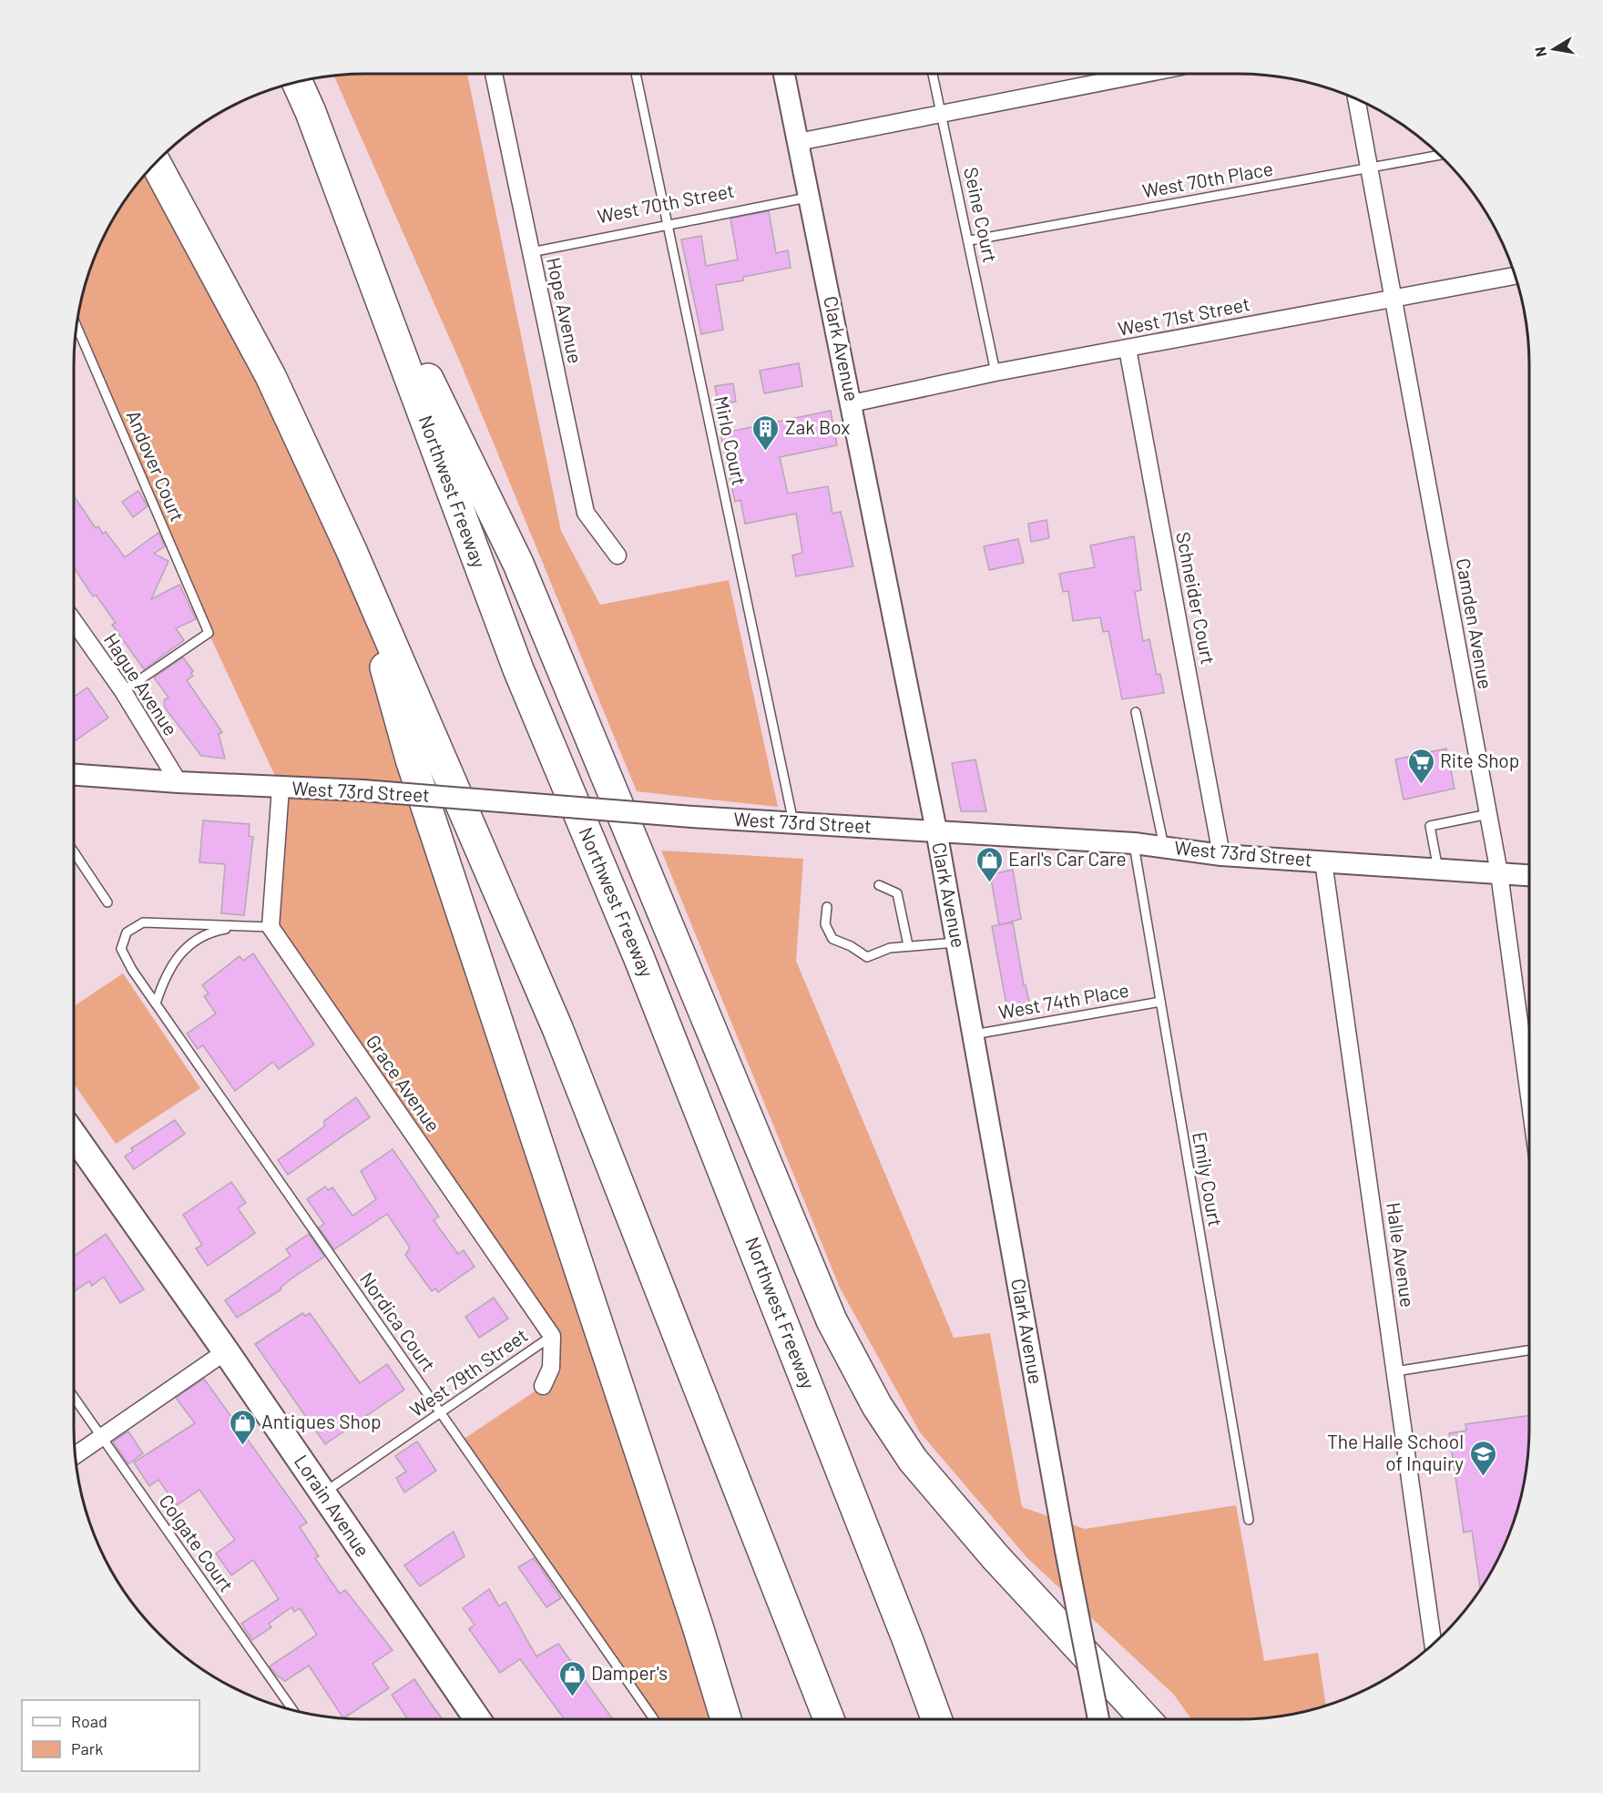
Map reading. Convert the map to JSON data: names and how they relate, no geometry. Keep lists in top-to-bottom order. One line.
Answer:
{"streets":{"highway":["Northwest Freeway"],"main road":["Lorain Avenue"],"street":["Hope Avenue","West 71st Street","Clark Avenue","Schneider Court","Camden Avenue","Hague Avenue","West 73rd Street","Grace Avenue","Halle Avenue"],"lane":["West 70th Place","West 70th Street","Seine Court","Mirlo Court","Andover Court","West 74th Place","Emily Court","Nordica Court","West 79th Street","Colgate Court"]},"crossings":[["West 70th Place","Seine Court"],["West 70th Place","Camden Avenue"],["West 70th Street","Hope Avenue"],["West 70th Street","Clark Avenue"],["West 70th Street","Mirlo Court"],["Seine Court","West 71st Street"],["West 71st Street","Clark Avenue"],["West 71st Street","Schneider Court"],["West 71st Street","Camden Avenue"],["Clark Avenue","West 73rd Street"],["Clark Avenue","West 74th Place"],["Mirlo Court","West 73rd Street"],["Andover Court","Hague Avenue"],["Schneider Court","West 73rd Street"],["Camden Avenue","West 73rd Street"],["Hague Avenue","West 73rd Street"],["West 73rd Street","Emily Court"],["West 73rd Street","Halle Avenue"],["West 74th Place","Emily Court"],["Grace Avenue","West 79th Street"],["Nordica Court","West 79th Street"],["West 79th Street","Lorain Avenue"]],"places":{"building":["Zak Box"],"supermarket":["Rite Shop"],"shop":["Earl's Car Care","Antiques Shop","Damper's"],"school or university":["The Halle School of Inquiry"]},"legend":["Road","Park"],"north":"left"}
